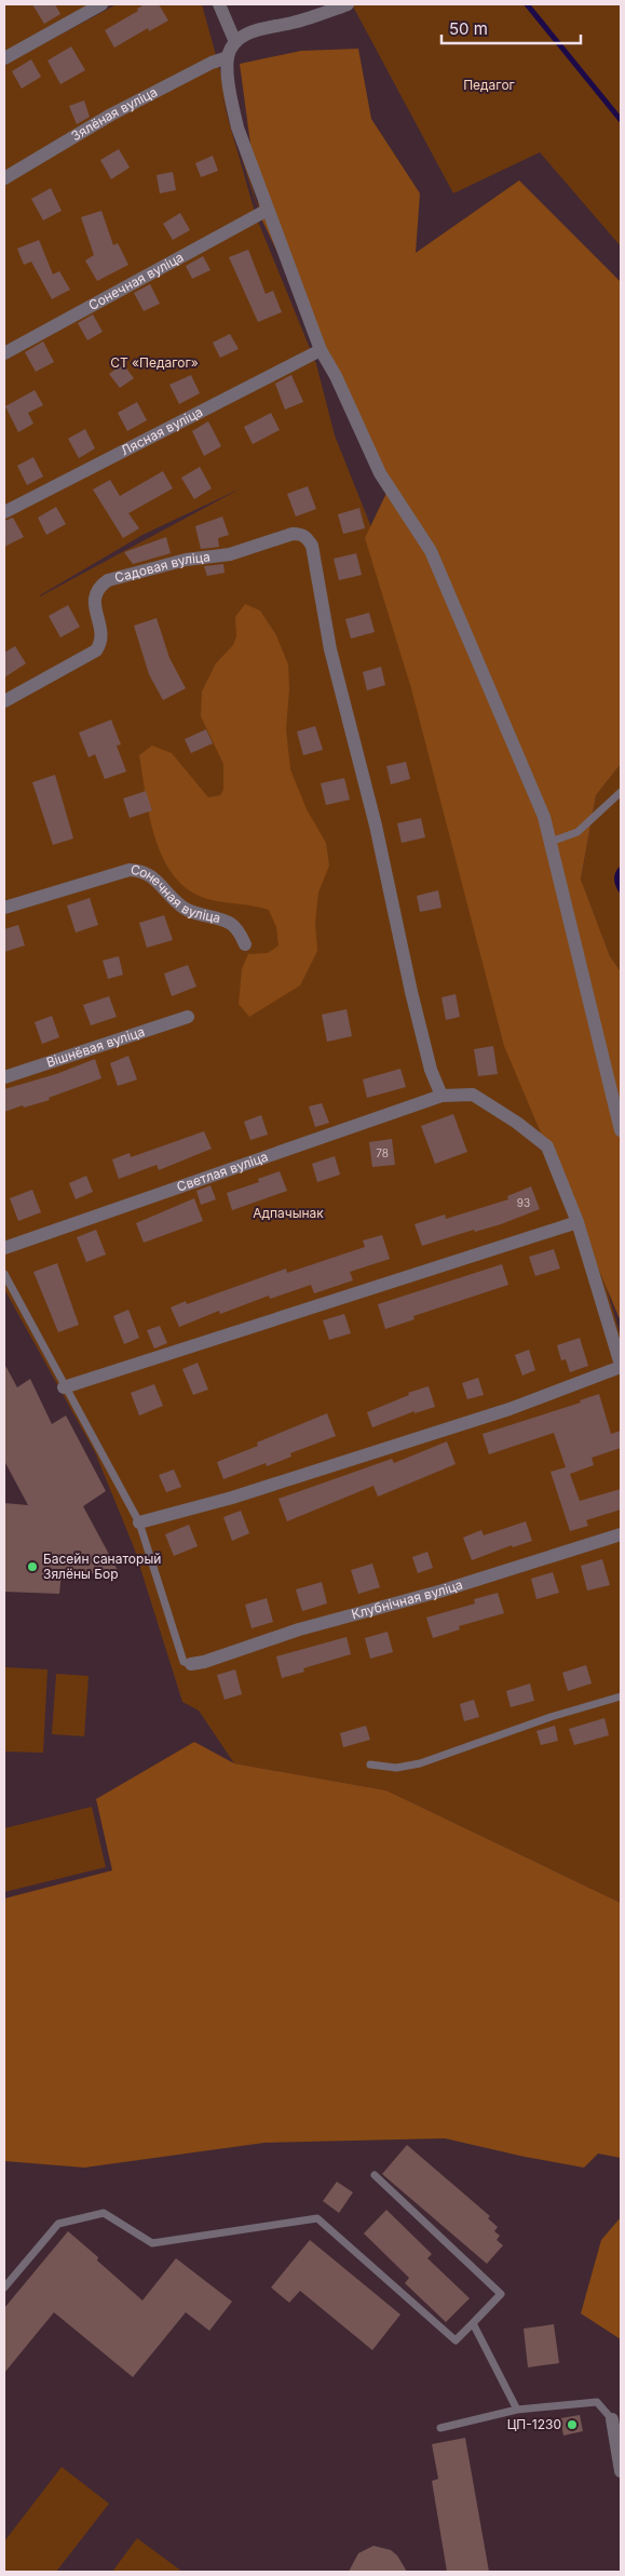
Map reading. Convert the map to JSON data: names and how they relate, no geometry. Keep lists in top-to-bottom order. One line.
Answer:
{"streets":{"street":["Зялёная вуліца","Сонечная вуліца","Лясная вуліца","Садовая вуліца","Вішнёвая вуліца","Светлая вуліца","Клубнічная вуліца"]},"crossings":[["Садовая вуліца","Светлая вуліца"]],"parks":["Педагог","СТ «Педагог»","Адпачынак"],"places":["Басейн санаторый Зялёны Бор","ЦП-1230"],"house_numbers":["78","93"],"scale_bar":"50 m"}
